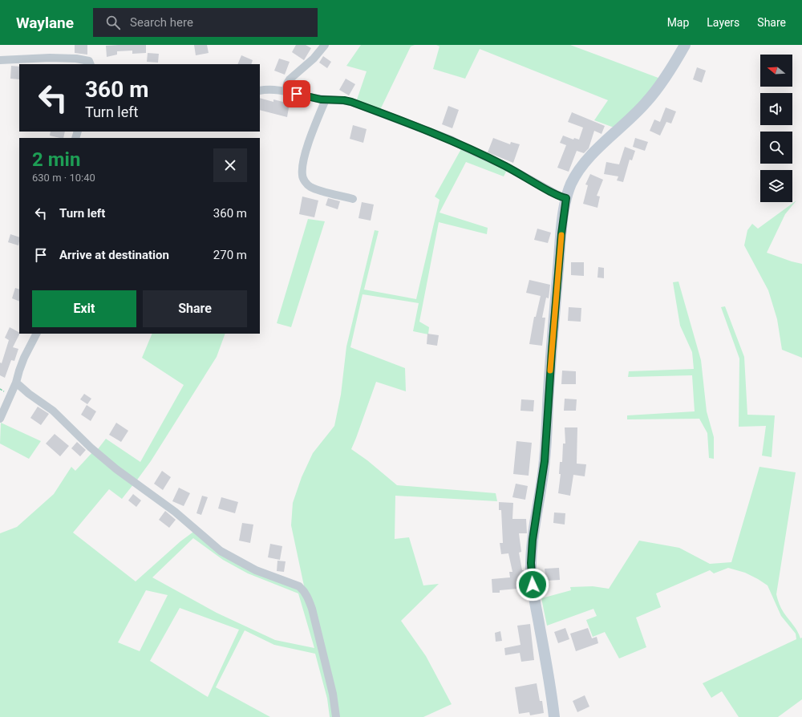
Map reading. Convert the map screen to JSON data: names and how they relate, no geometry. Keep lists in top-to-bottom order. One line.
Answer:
{"north":"left","page":{"header":"Waylane","search":"Search here","nav":["Map","Layers","Share"],"turn":["360 m","Turn left"],"heading":["2 min","630 m · 10:40"],"list":[{"name":"Turn left","value":"360 m"},{"name":"Arrive at destination","value":"270 m"}],"buttons":["Exit","Share"]}}
